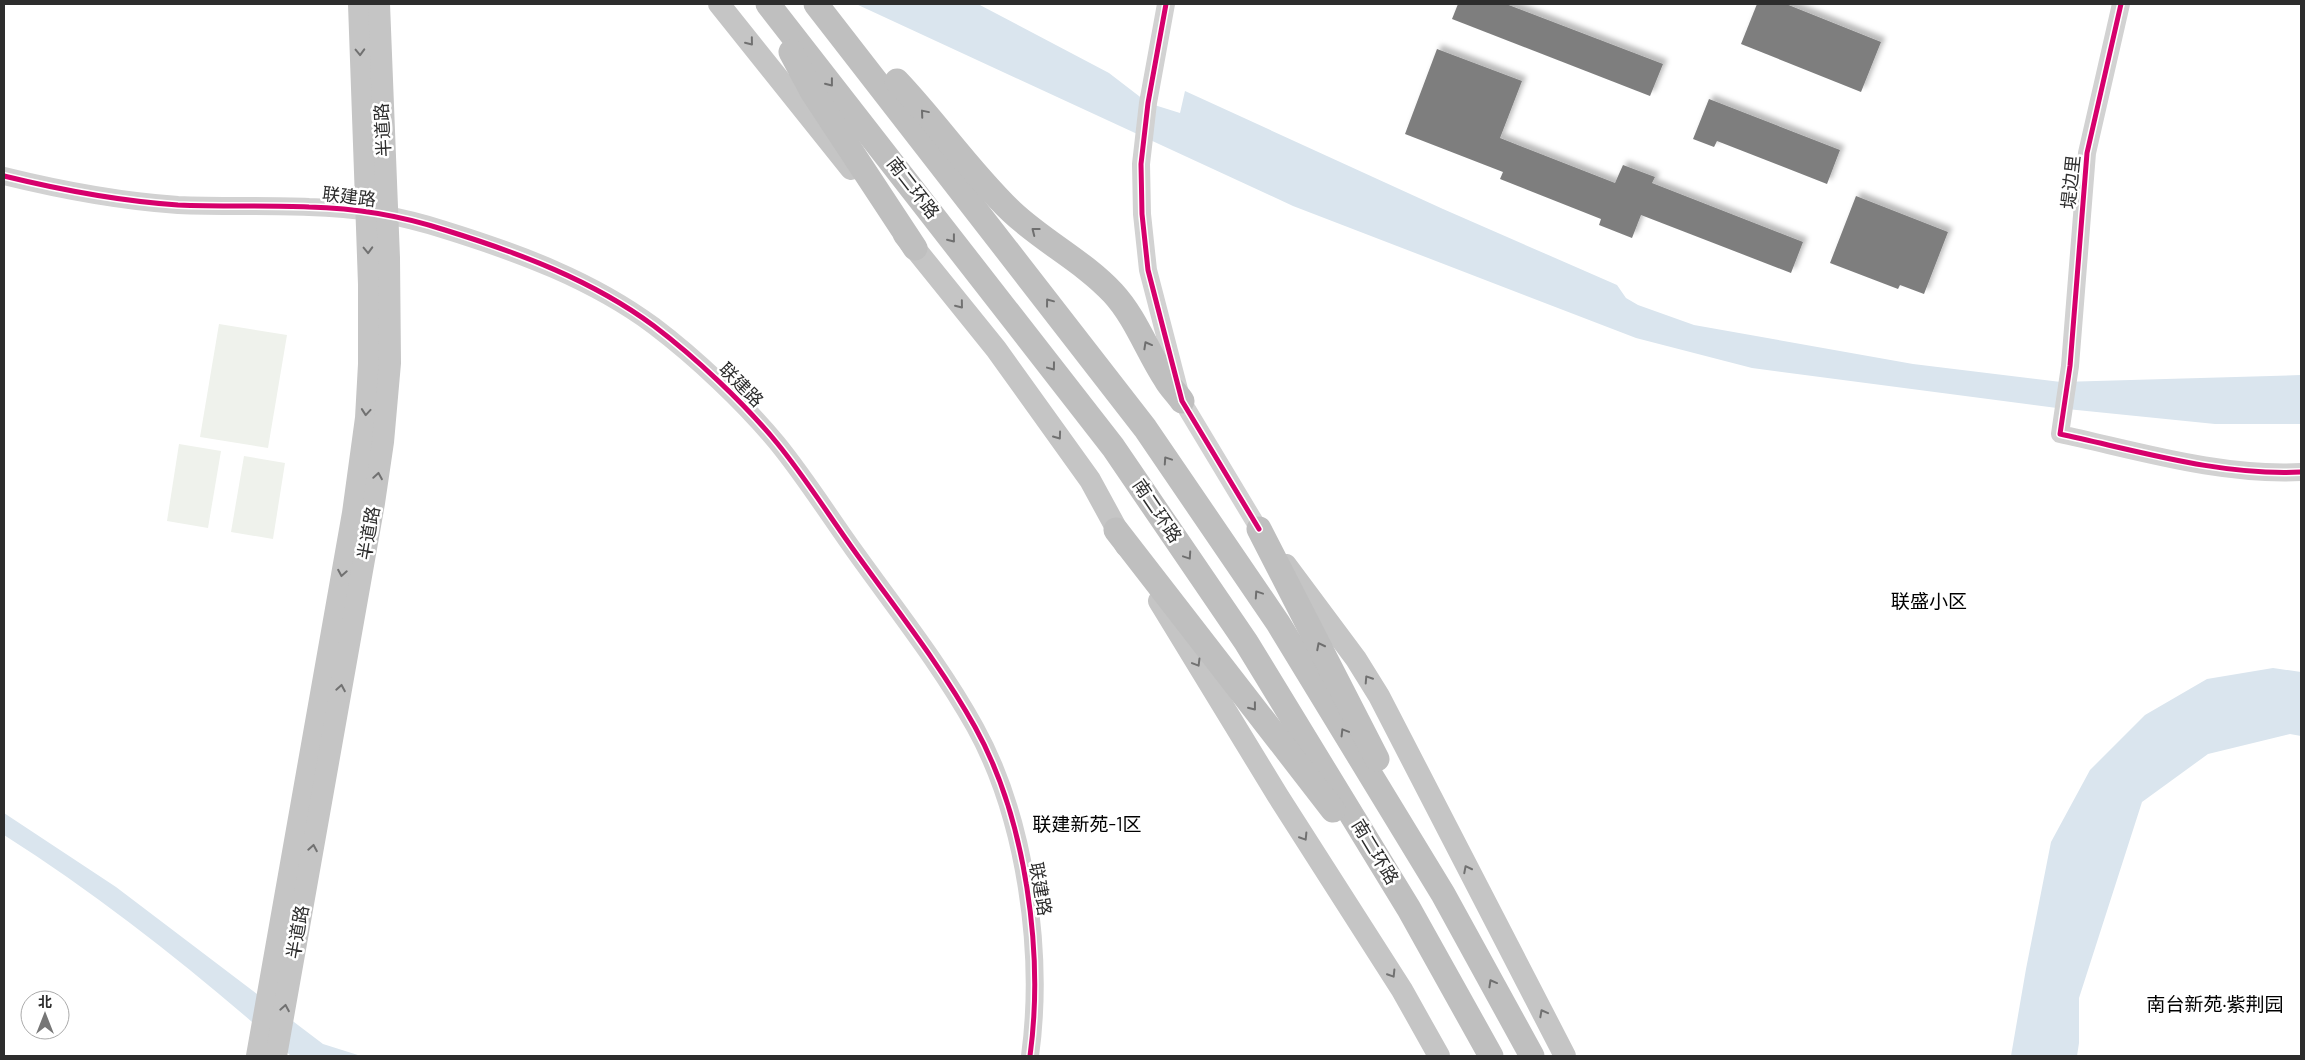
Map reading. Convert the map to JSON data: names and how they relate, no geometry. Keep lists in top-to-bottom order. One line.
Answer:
{"streets":{"highway":["南二环路"],"main road":["半道路"],"street":["堤边里","联建路"]},"crossings":[["半道路","联建路"]],"districts":["联盛小区","联建新苑-1区","南台新苑·紫荆园"],"north":"top"}
